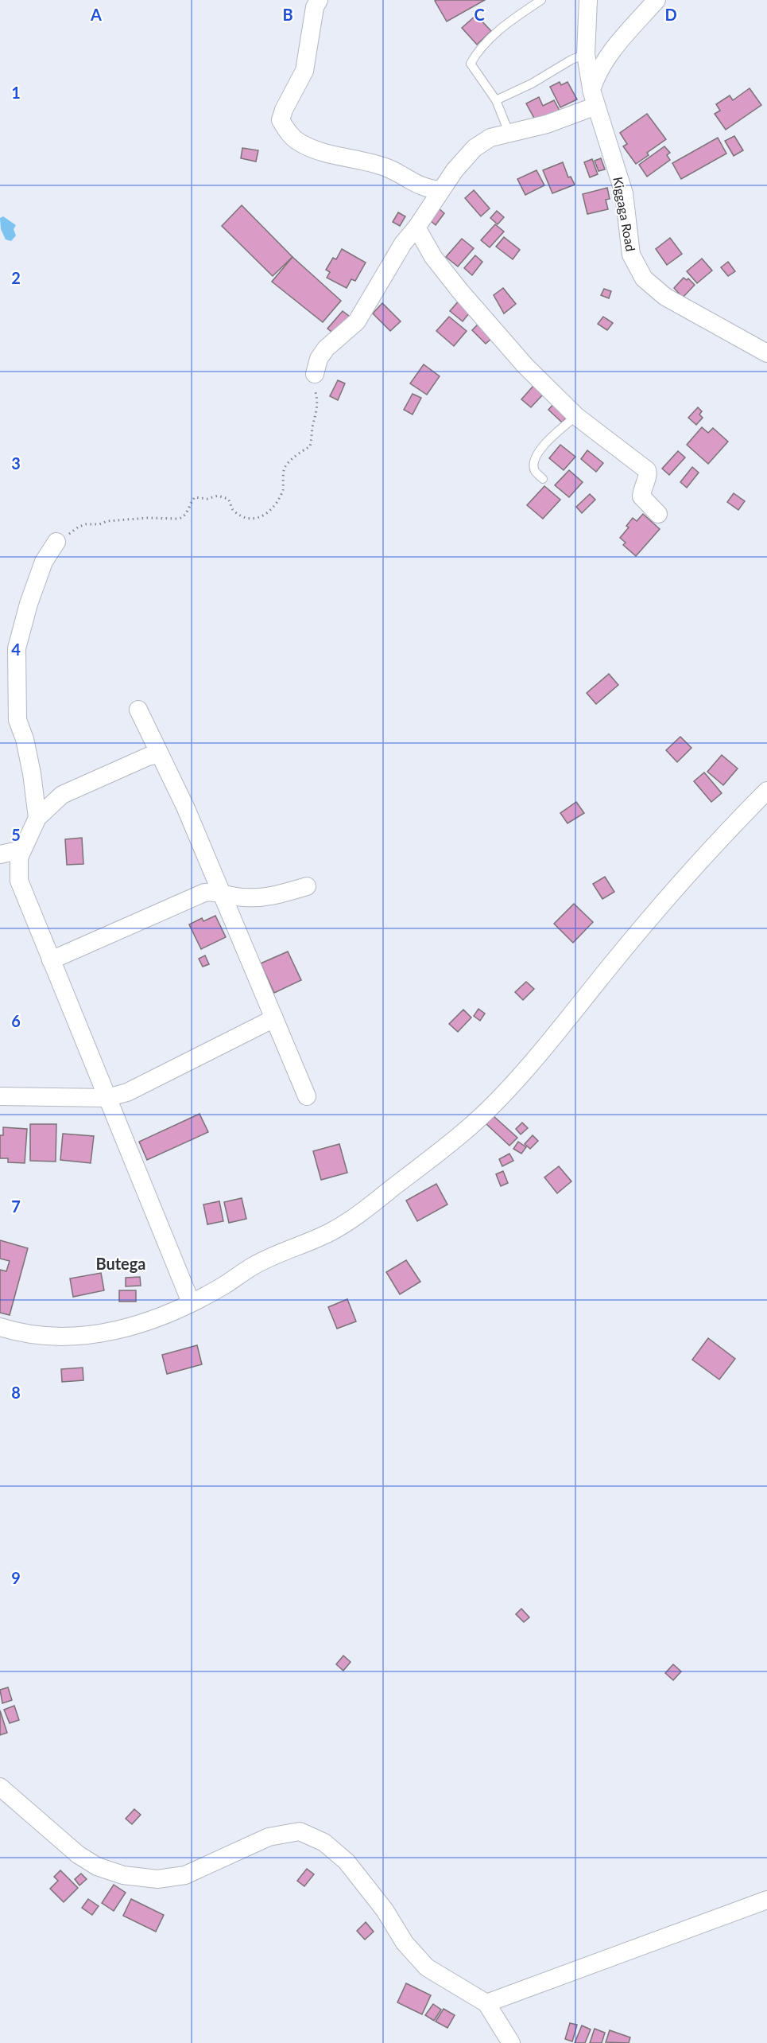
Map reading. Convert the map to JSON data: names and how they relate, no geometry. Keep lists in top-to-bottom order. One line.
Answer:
{"streets":{"street":["Kiggaga Road"]},"districts":["Butega"],"grid":{"columns":["A","B","C","D"],"rows":["1","2","3","4","5","6","7","8","9"]}}
